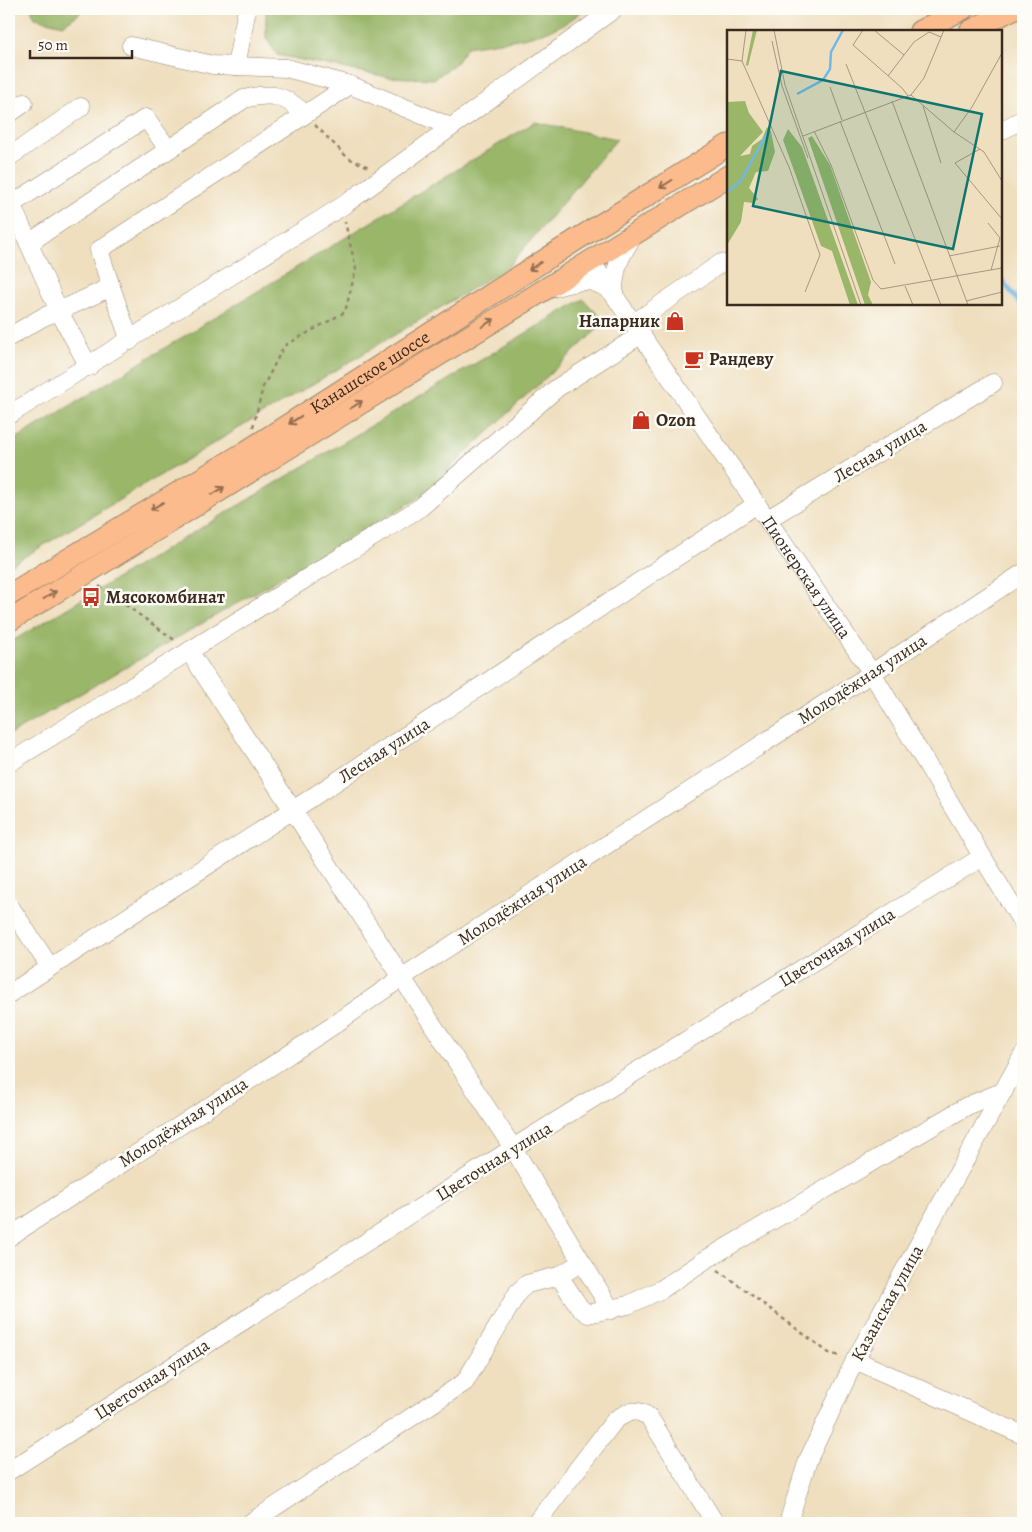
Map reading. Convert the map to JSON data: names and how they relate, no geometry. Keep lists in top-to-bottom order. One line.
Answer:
{"streets":{"main road":["Канашское шоссе","Пионерская улица"],"street":["Лесная улица","Молодёжная улица","Цветочная улица","Казанская улица"]},"crossings":[["Канашское шоссе","Пионерская улица"],["Лесная улица","Пионерская улица"],["Пионерская улица","Молодёжная улица"],["Пионерская улица","Цветочная улица"]],"places":{"shop":["Напарник","Ozon"],"cafe":["Рандеву"],"bus stop":["Мясокомбинат"]},"scale_bar":"50 m"}
